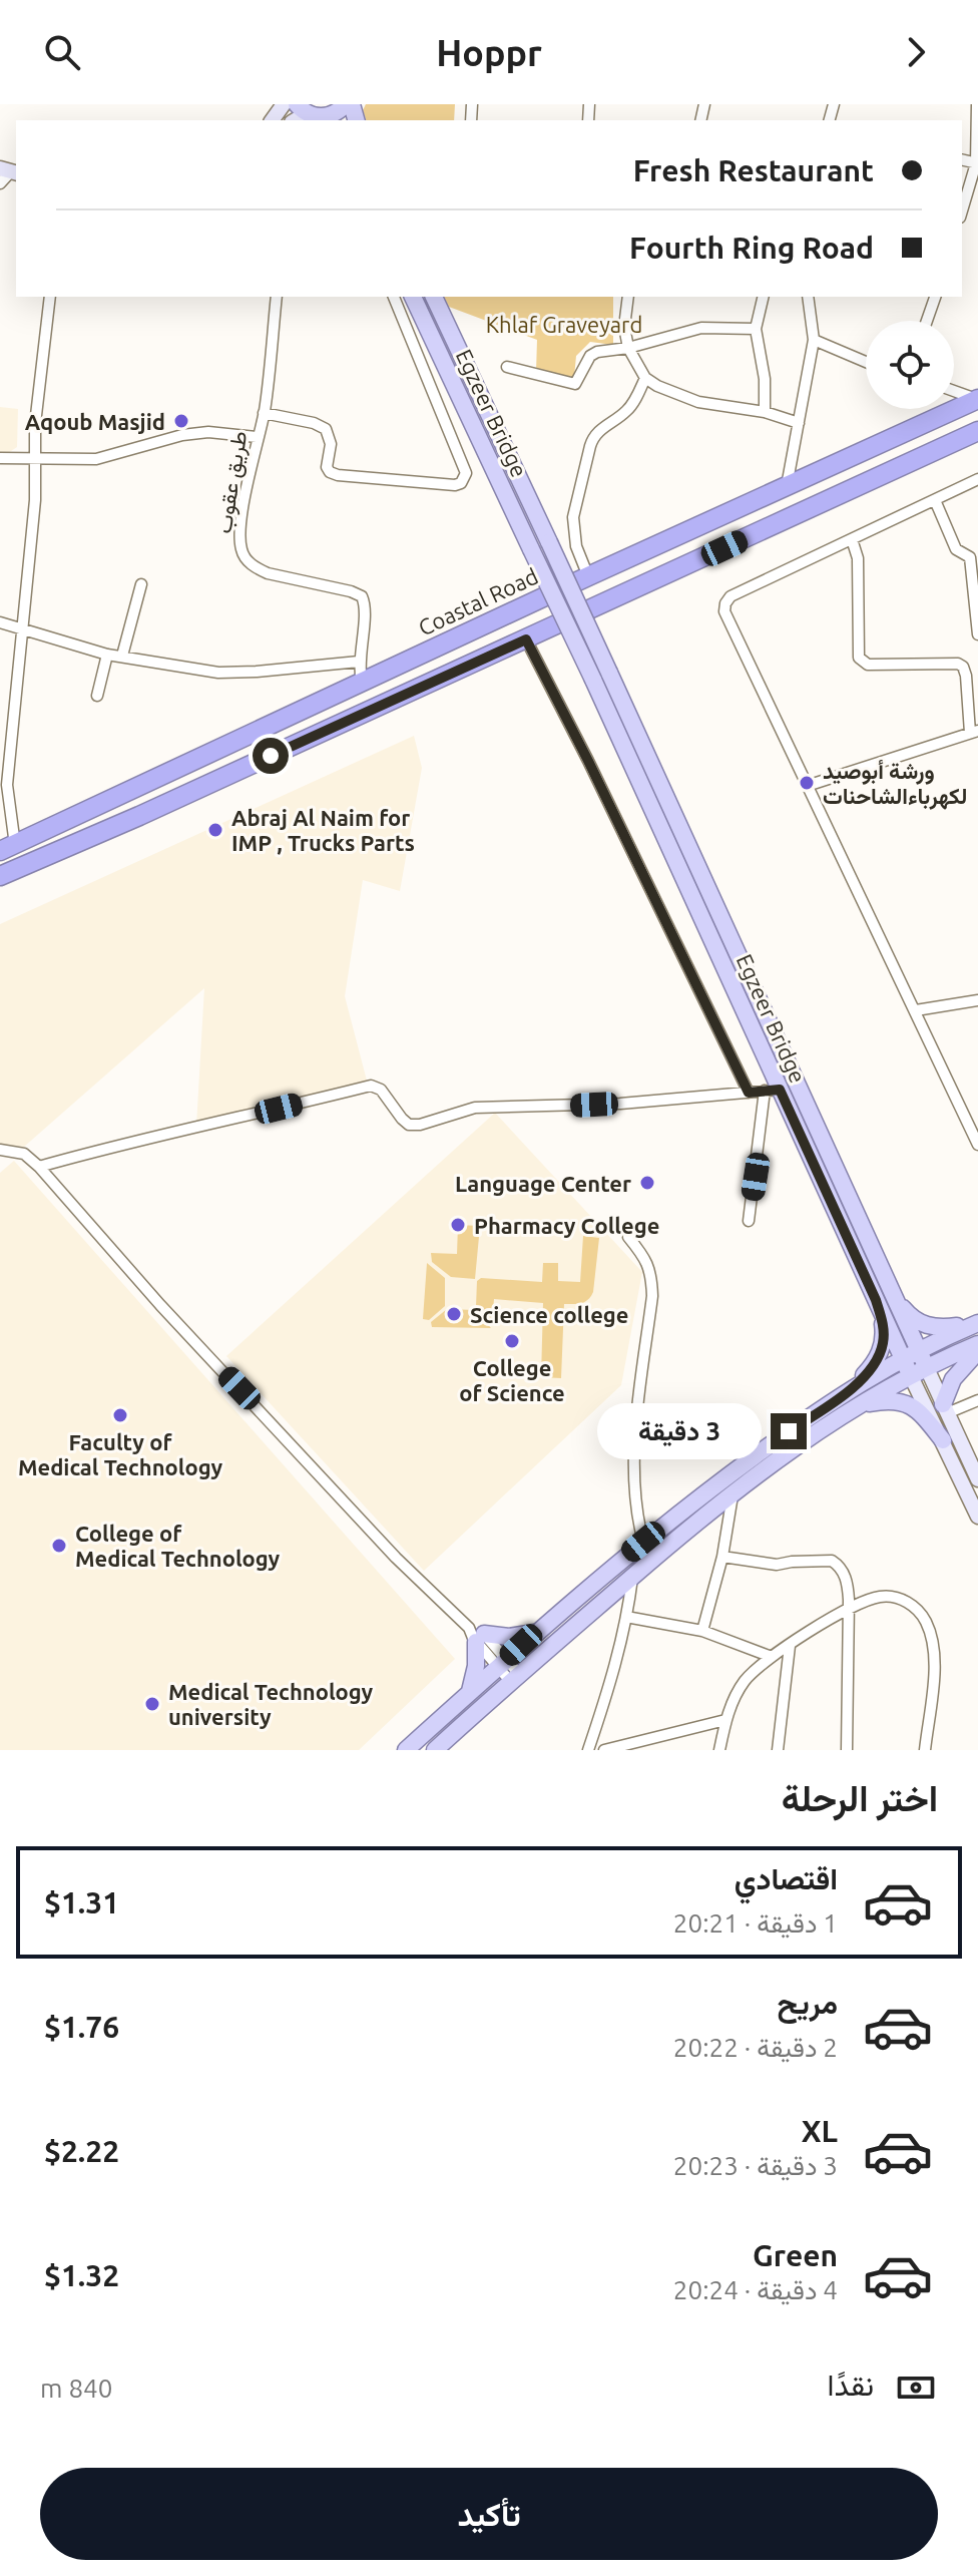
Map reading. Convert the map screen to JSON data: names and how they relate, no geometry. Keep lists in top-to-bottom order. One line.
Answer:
{"streets":{"highway":["Coastal Road"],"main road":["Egzeer Bridge"],"street":["طريق عقوب"]},"crossings":[["طريق عقوب","Coastal Road"]],"parks":["Khlaf Graveyard"],"places":["Aqoub Masjid","ورشة أبوصيد لكهرباءالشاحنات","Abraj Al Naim for IMP , Trucks Parts","Language Center","Pharmacy College","Science college","College of Science","Faculty of Medical Technology","College of Medical Technology","Medical Technology university"],"page":{"header":"Hoppr","banner":["Fresh Restaurant","Fourth Ring Road"],"bubble":"3 دقيقة","heading":"اختر الرحلة","list":[{"name":"اقتصادي","note":"1 دقيقة · 20:21","value":"$1.31"},{"name":"مريح","note":"2 دقيقة · 20:22","value":"$1.76"},{"name":"XL","note":"3 دقيقة · 20:23","value":"$2.22"},{"name":"Green","note":"4 دقيقة · 20:24","value":"$1.32"}],"pay":["نقدًا","840 m"],"buttons":"تأكيد"}}
